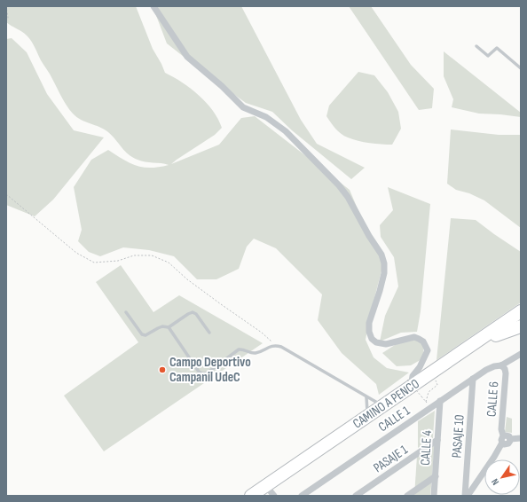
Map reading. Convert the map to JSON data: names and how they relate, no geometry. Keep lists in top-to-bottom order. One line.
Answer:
{"streets":{"highway":["CAMINO A PENCO"],"street":["CALLE 6","CALLE 1","PASAJE 10","CALLE 4","PASAJE 1"]},"crossings":[["CALLE 6","CALLE 1"],["CALLE 1","PASAJE 10"],["CALLE 1","CALLE 4"],["CALLE 4","PASAJE 1"]],"places":["Campo Deportivo Campanil UdeC"],"north":"bottom left"}
